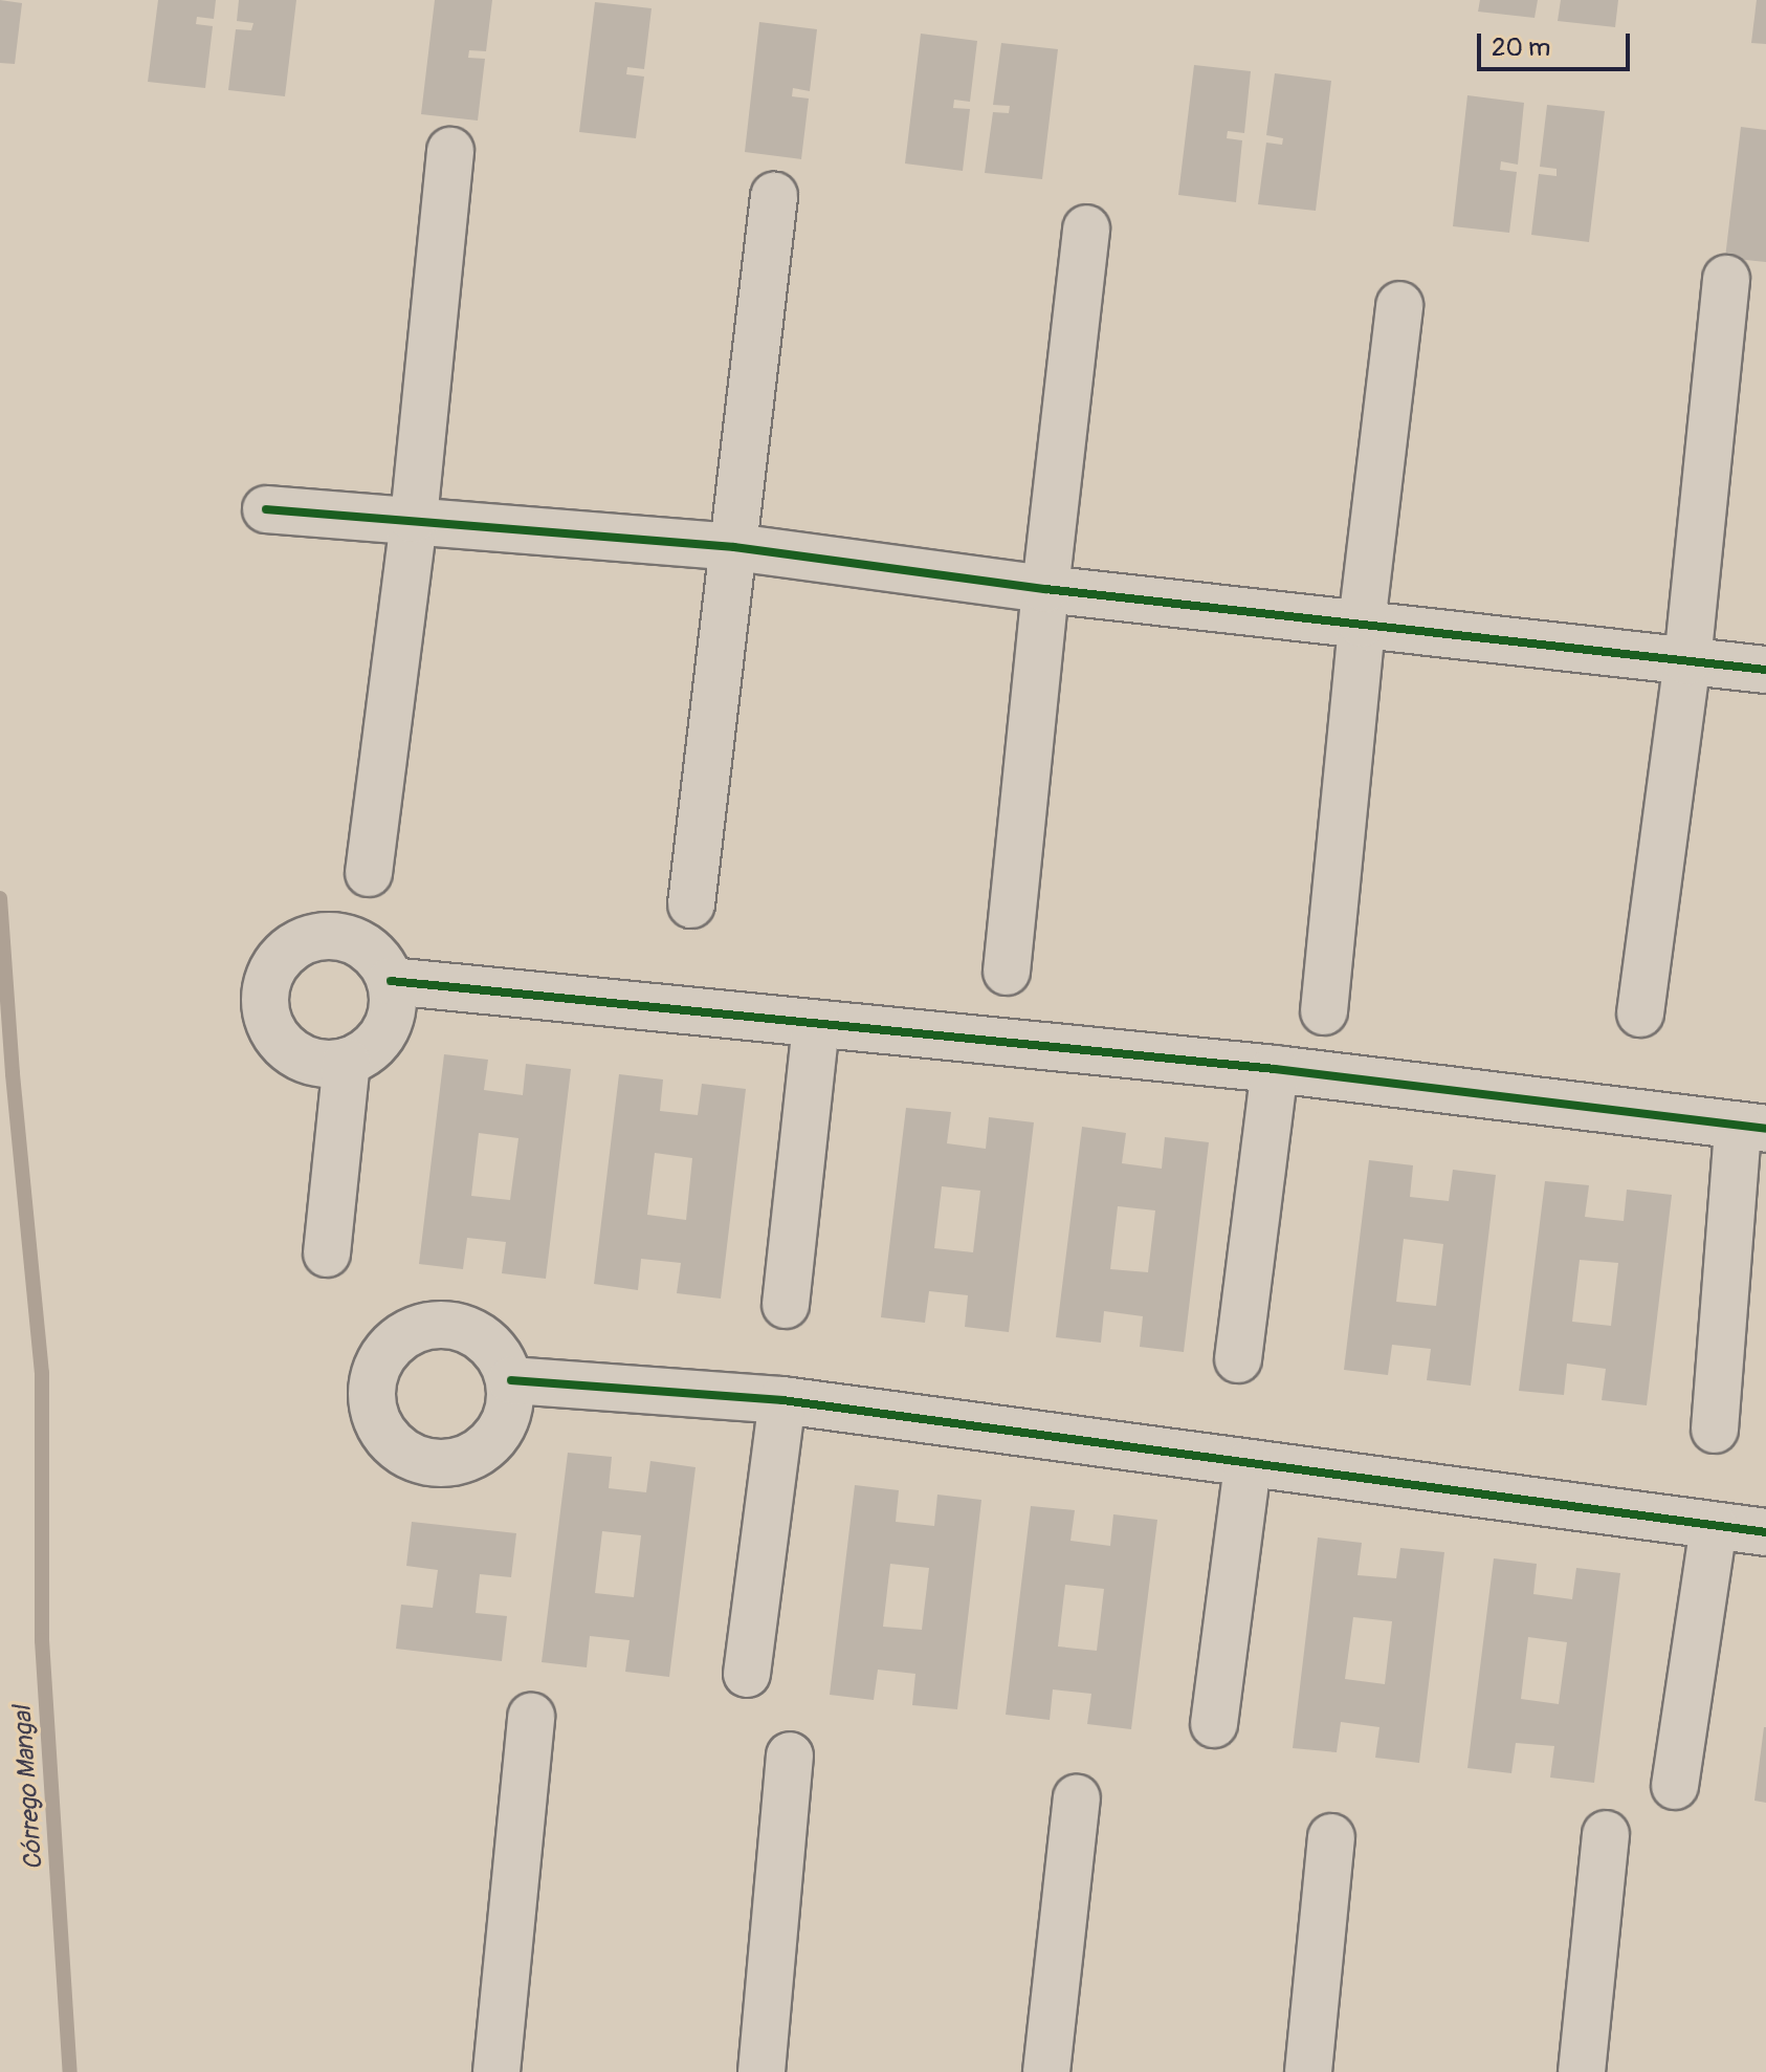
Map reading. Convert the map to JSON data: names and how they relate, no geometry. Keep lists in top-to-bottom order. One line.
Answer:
{"water":["Córrego Mangal"],"scale_bar":"20 m"}
